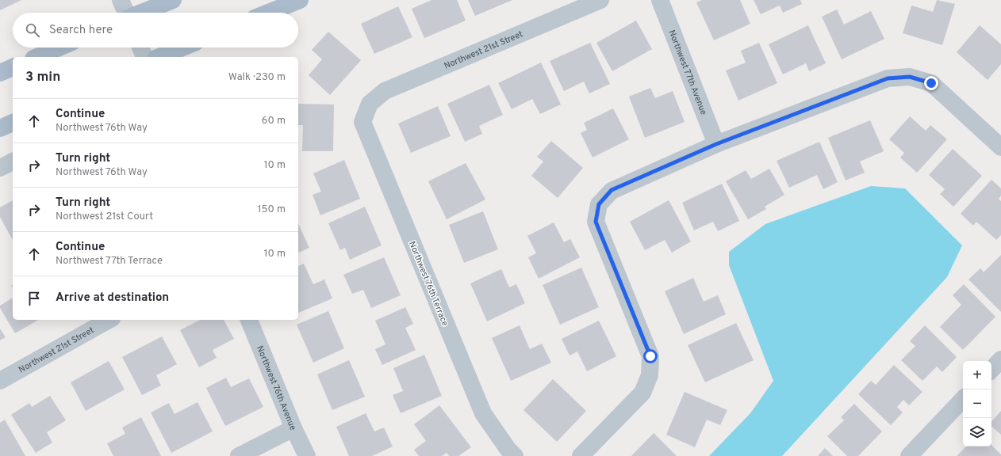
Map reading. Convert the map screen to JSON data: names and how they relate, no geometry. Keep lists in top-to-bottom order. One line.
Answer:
{"streets":{"street":["Northwest 21st Street","Northwest 77th Avenue","Northwest 76th Terrace","Northwest 76th Avenue"]},"crossings":[["Northwest 21st Street","Northwest 76th Terrace"]],"page":{"search":"Search here","heading":["3 min","Walk · 230 m"],"list":[["Continue","Northwest 76th Way","60 m"],["Turn right","Northwest 76th Way","10 m"],["Turn right","Northwest 21st Court","150 m"],["Continue","Northwest 77th Terrace","10 m"],"Arrive at destination"],"map_buttons":["+","−"]}}
